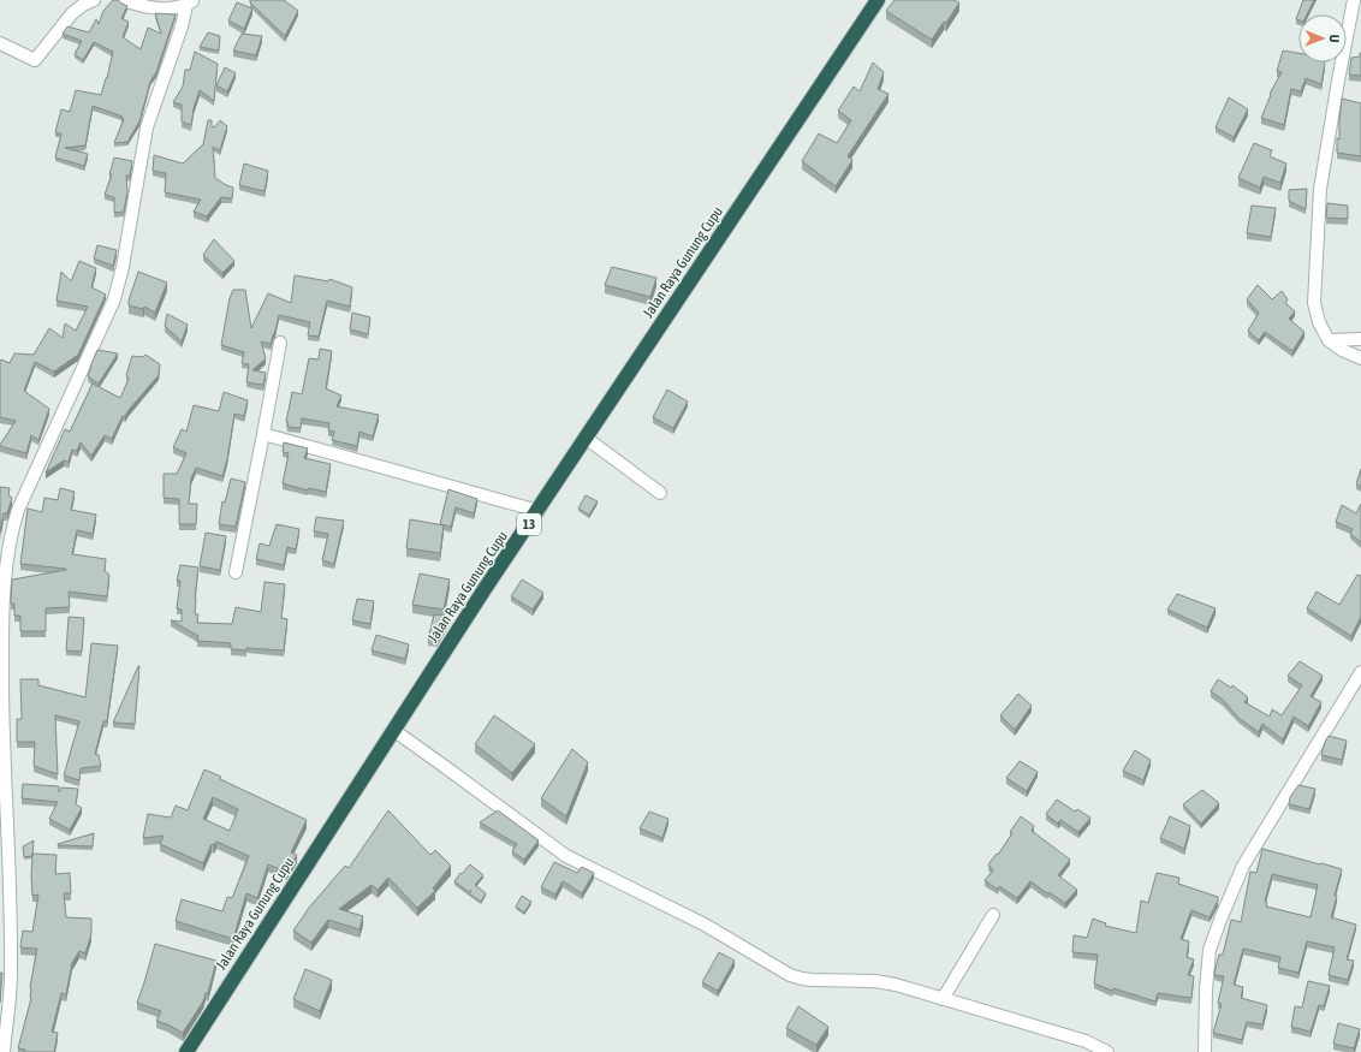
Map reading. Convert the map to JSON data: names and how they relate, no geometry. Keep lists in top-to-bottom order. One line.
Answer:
{"streets":{"highway":["Jalan Raya Gunung Cupu","13"]},"north":"right"}
